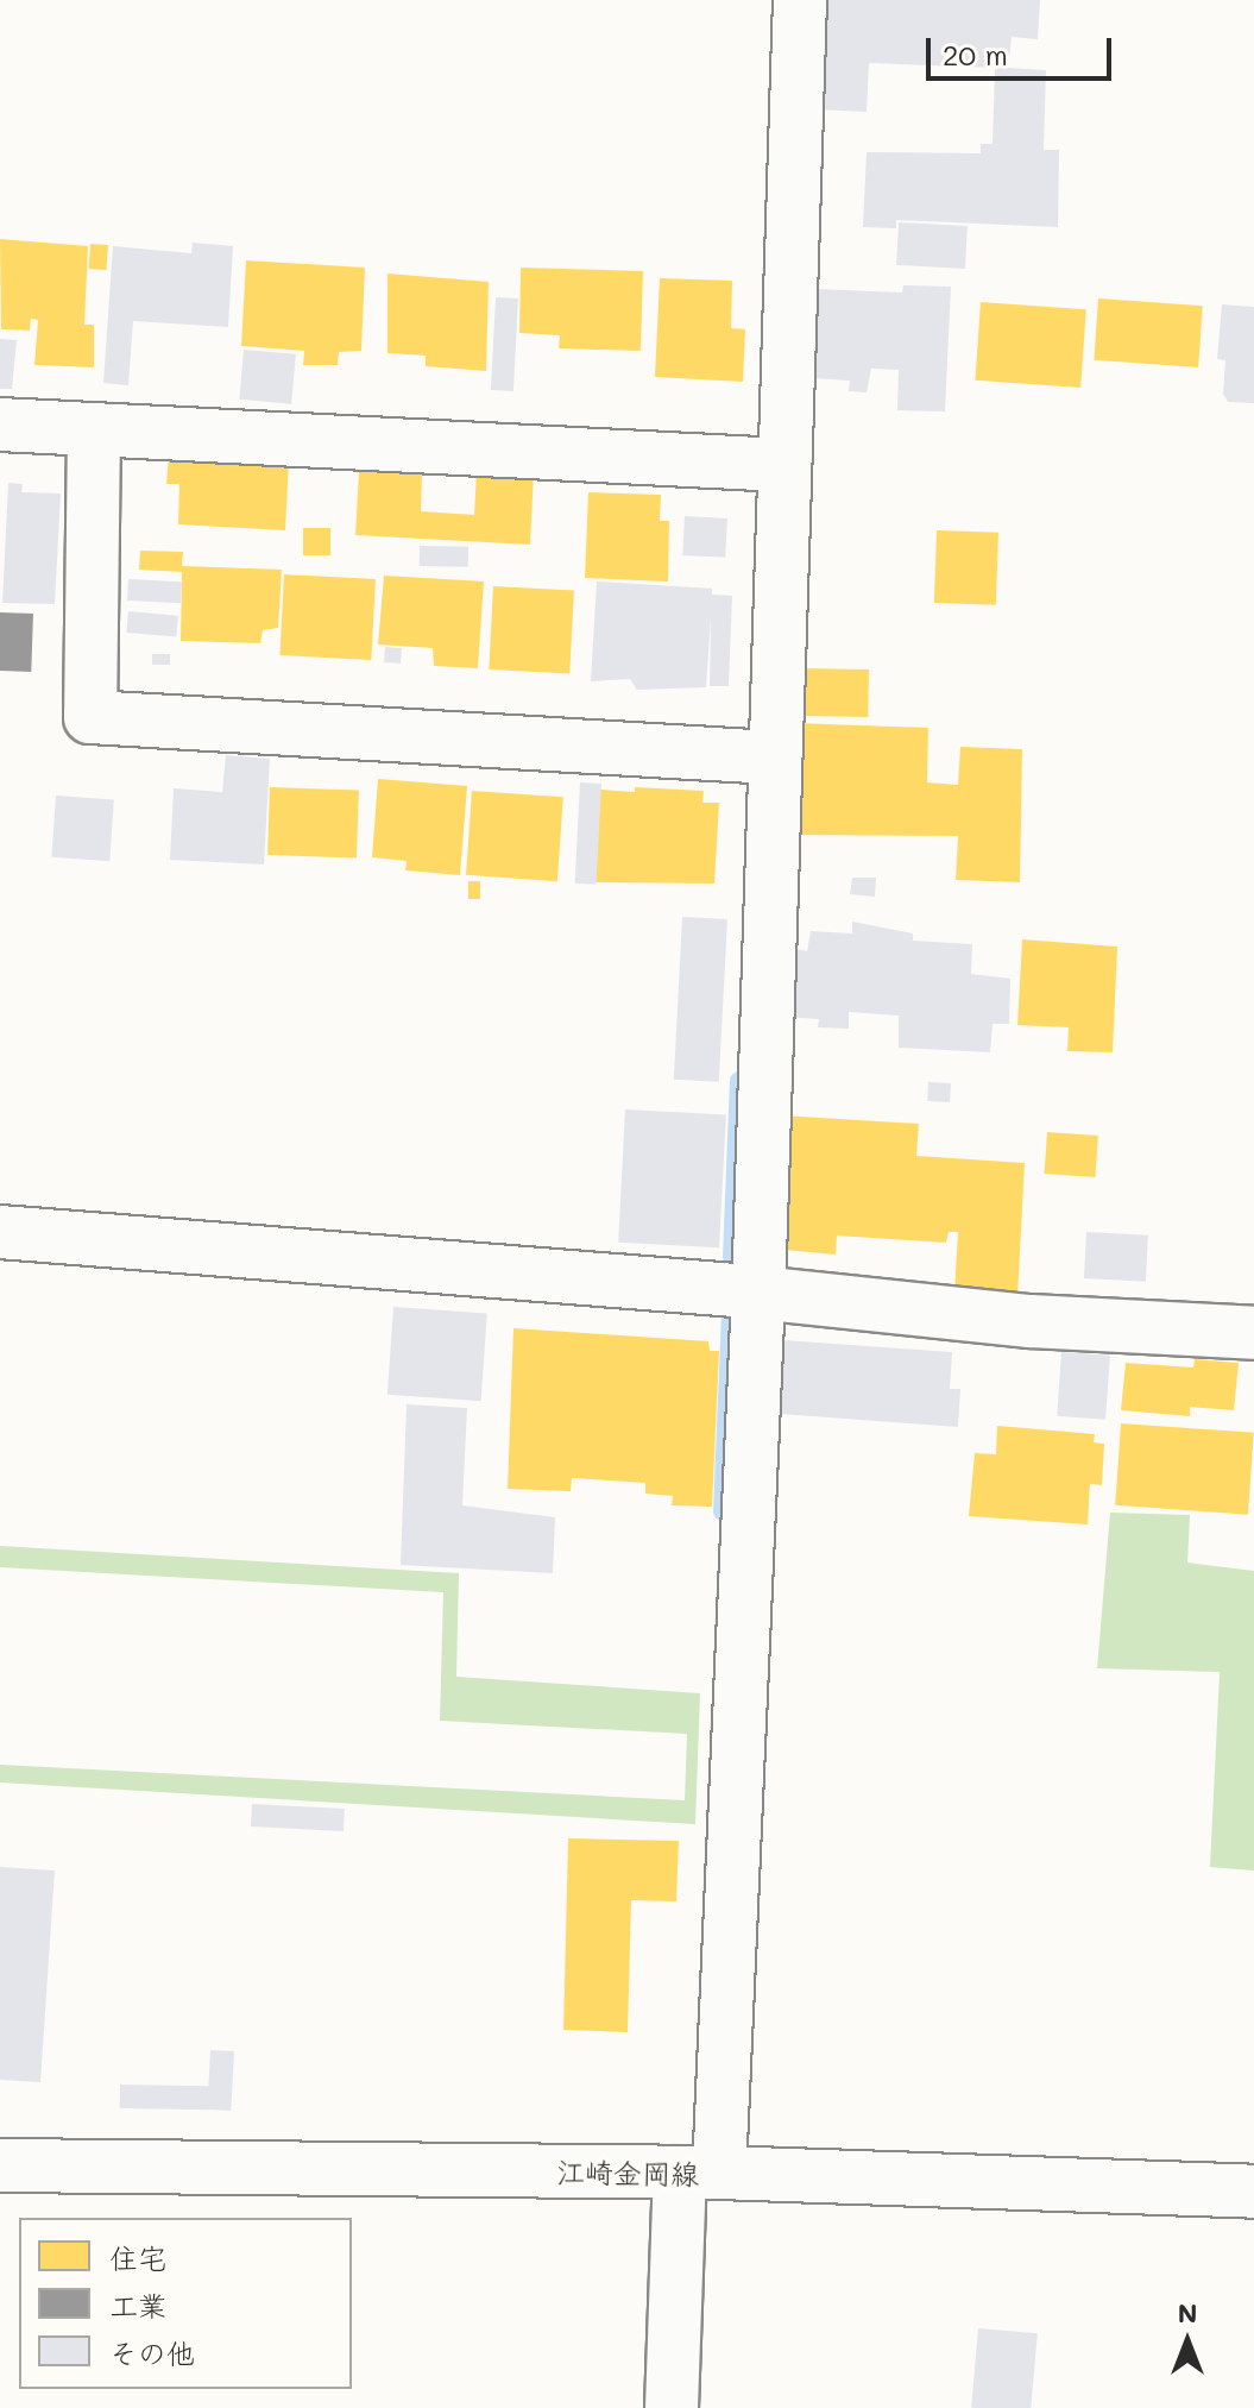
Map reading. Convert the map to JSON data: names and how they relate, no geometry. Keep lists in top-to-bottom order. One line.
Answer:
{"streets":{"street":["江崎金岡線"]},"legend":["住宅","工業","その他"],"scale_bar":"20 m","north":"top"}
